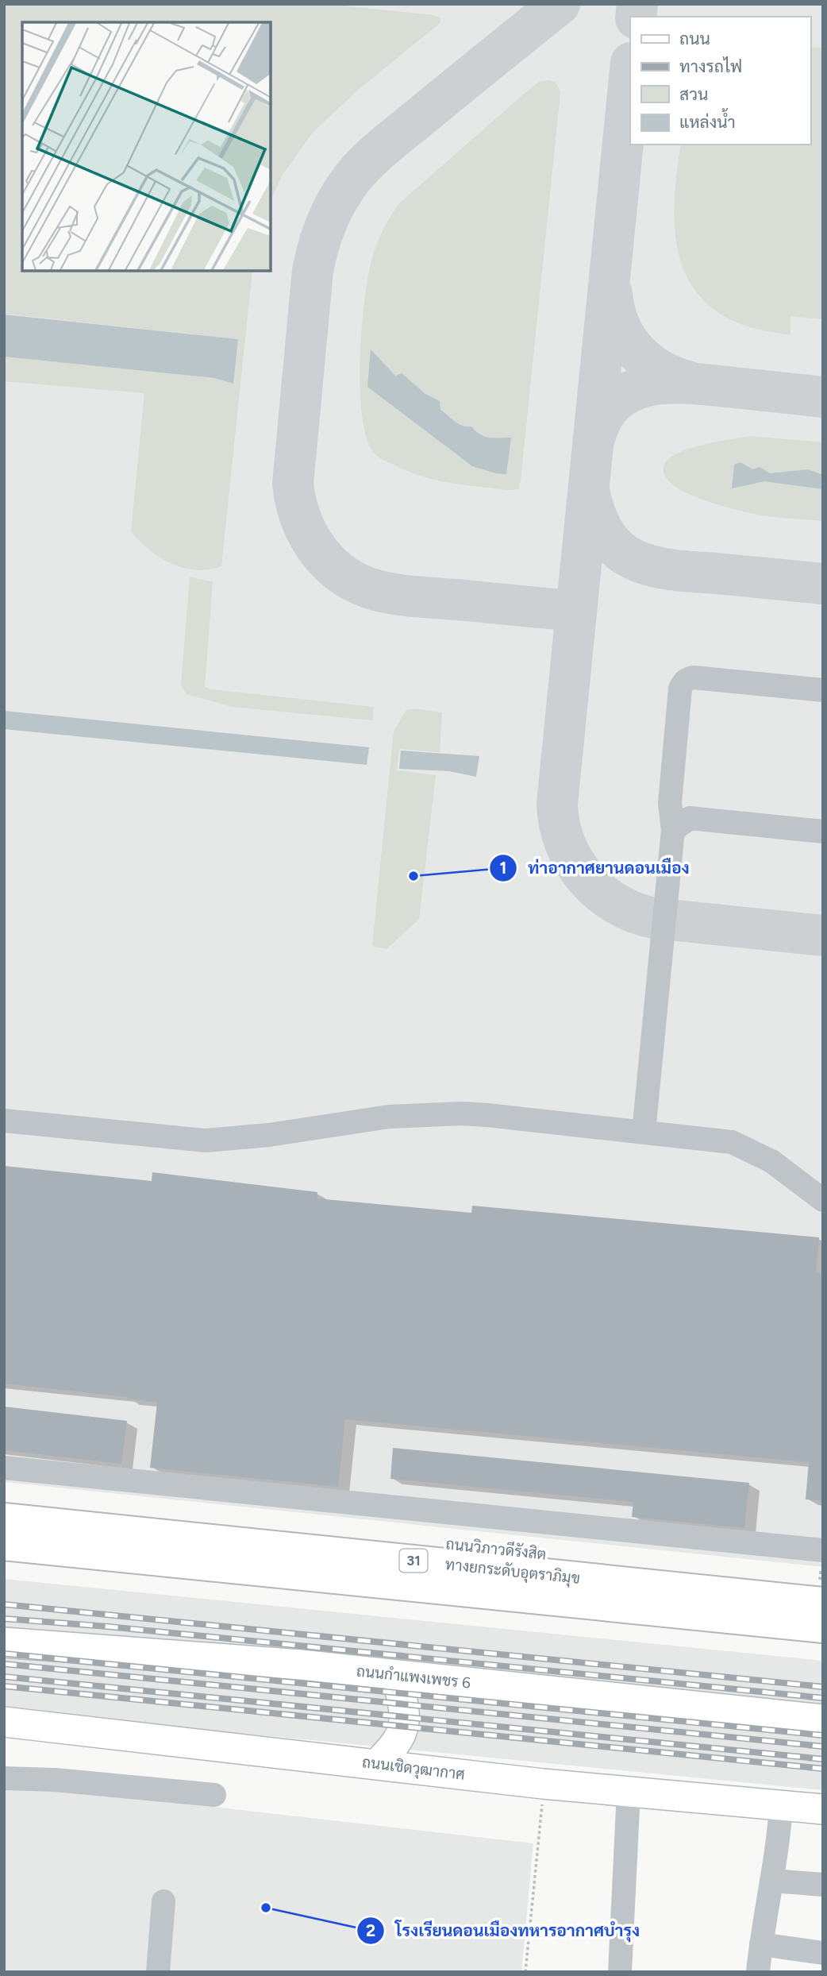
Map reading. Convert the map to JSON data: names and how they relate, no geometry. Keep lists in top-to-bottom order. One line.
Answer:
{"streets":{"highway":["ถนนวิภาวดีรังสิต","31","ทางยกระดับอุตราภิมุข"],"main road":["ถนนกำแพงเพชร 6","ถนนเชิดวุฒากาศ"]},"crossings":[["ถนนวิภาวดีรังสิต","ทางยกระดับอุตราภิมุข"]],"places":["ท่าอากาศยานดอนเมือง","โรงเรียนดอนเมืองทหารอากาศบำรุง"],"legend":["ถนน","ทางรถไฟ","สวน","แหล่งน้ำ"]}
